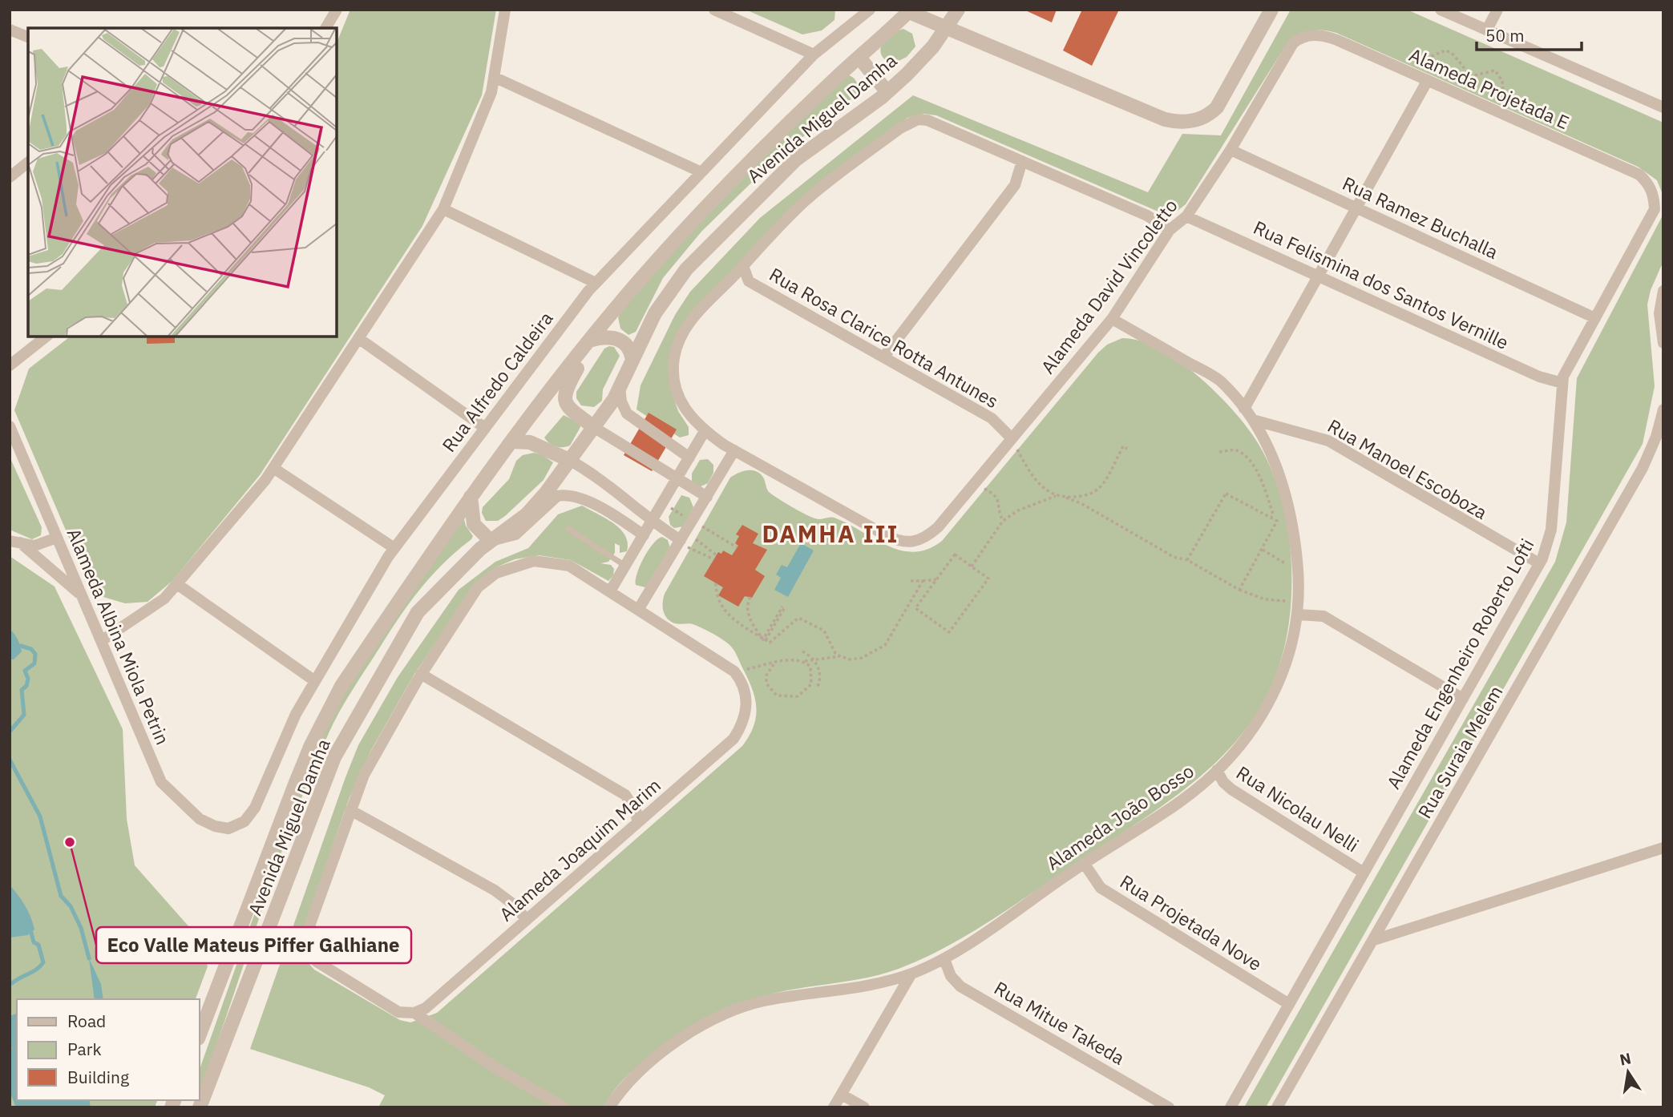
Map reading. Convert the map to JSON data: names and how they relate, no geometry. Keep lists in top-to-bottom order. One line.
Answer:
{"streets":{"street":["Alameda Projetada E","Avenida Miguel Damha","Rua Ramez Buchalla","Rua Felismina dos Santos Vernille","Alameda David Vincoletto","Rua Rosa Clarice Rotta Antunes","Rua Alfredo Caldeira","Rua Manoel Escoboza","Alameda Albina Miola Petrin","Alameda Engenheiro Roberto Lofti","Rua Suraia Melem","Rua Nicolau Nelli","Alameda João Bosso","Alameda Joaquim Marim","Rua Projetada Nove","Rua Mitue Takeda"]},"crossings":[["Alameda Projetada E","Alameda David Vincoletto"],["Alameda Projetada E","Alameda Engenheiro Roberto Lofti"],["Rua Ramez Buchalla","Alameda David Vincoletto"],["Rua Ramez Buchalla","Alameda Engenheiro Roberto Lofti"],["Rua Felismina dos Santos Vernille","Alameda David Vincoletto"],["Rua Felismina dos Santos Vernille","Alameda Engenheiro Roberto Lofti"],["Alameda David Vincoletto","Rua Rosa Clarice Rotta Antunes"],["Alameda David Vincoletto","Alameda João Bosso"],["Rua Alfredo Caldeira","Alameda Albina Miola Petrin"],["Rua Manoel Escoboza","Alameda Engenheiro Roberto Lofti"],["Rua Manoel Escoboza","Alameda João Bosso"],["Alameda Engenheiro Roberto Lofti","Rua Nicolau Nelli"],["Alameda Engenheiro Roberto Lofti","Rua Projetada Nove"],["Rua Nicolau Nelli","Alameda João Bosso"],["Alameda João Bosso","Rua Projetada Nove"],["Alameda João Bosso","Rua Mitue Takeda"]],"districts":["DAMHA III"],"places":["Eco Valle Mateus Piffer Galhiane"],"legend":["Road","Park","Building"],"scale_bar":"50 m","north":"top"}
